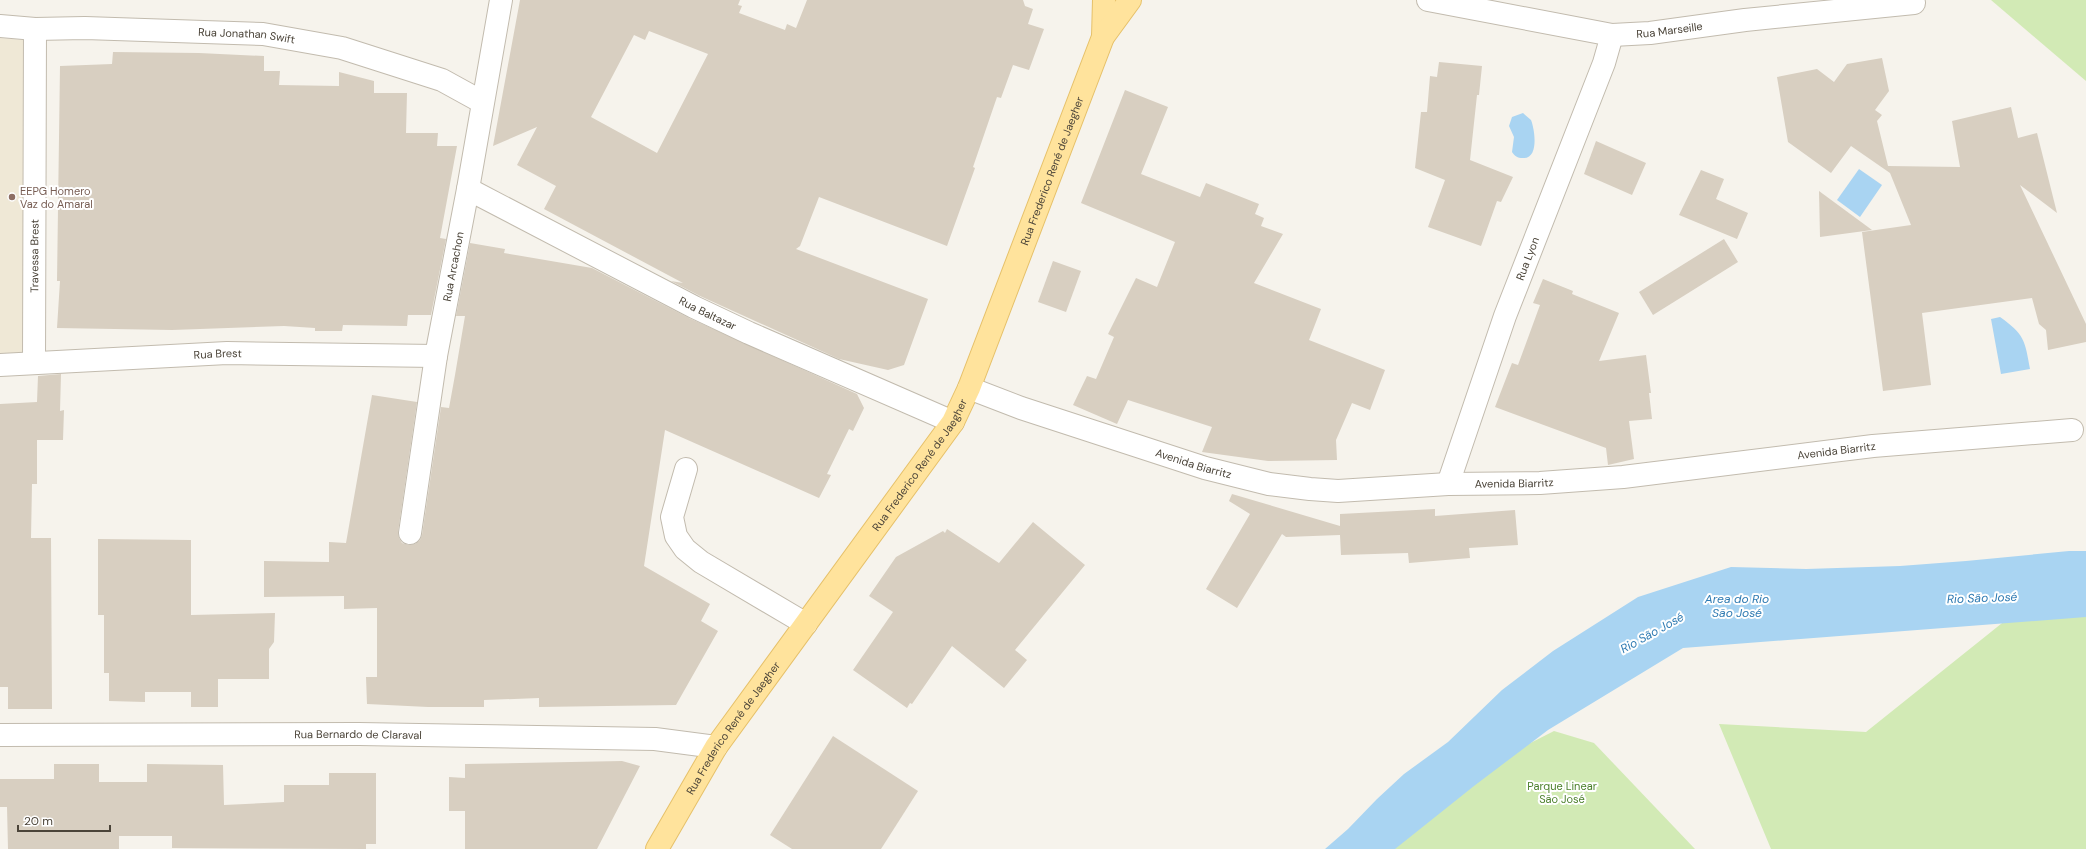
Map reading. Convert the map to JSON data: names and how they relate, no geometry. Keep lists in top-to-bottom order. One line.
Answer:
{"streets":{"main road":["Rua Frederico René de Jaegher"],"street":["Rua Marseille","Rua Jonathan Swift","Travessa Brest","Rua Lyon","Rua Arcachon","Rua Baltazar","Rua Brest","Avenida Biarritz","Rua Bernardo de Claraval"]},"crossings":[["Rua Marseille","Rua Lyon"],["Rua Jonathan Swift","Travessa Brest"],["Rua Jonathan Swift","Rua Arcachon"],["Rua Frederico René de Jaegher","Rua Baltazar"],["Rua Frederico René de Jaegher","Avenida Biarritz"],["Rua Frederico René de Jaegher","Rua Bernardo de Claraval"],["Travessa Brest","Rua Brest"],["Rua Lyon","Avenida Biarritz"],["Rua Arcachon","Rua Baltazar"],["Rua Arcachon","Rua Brest"]],"water":["Rio São José","Area do Rio São José"],"parks":["Parque Linear São José"],"places":["EEPG Homero Vaz do Amaral"],"scale_bar":"20 m"}
